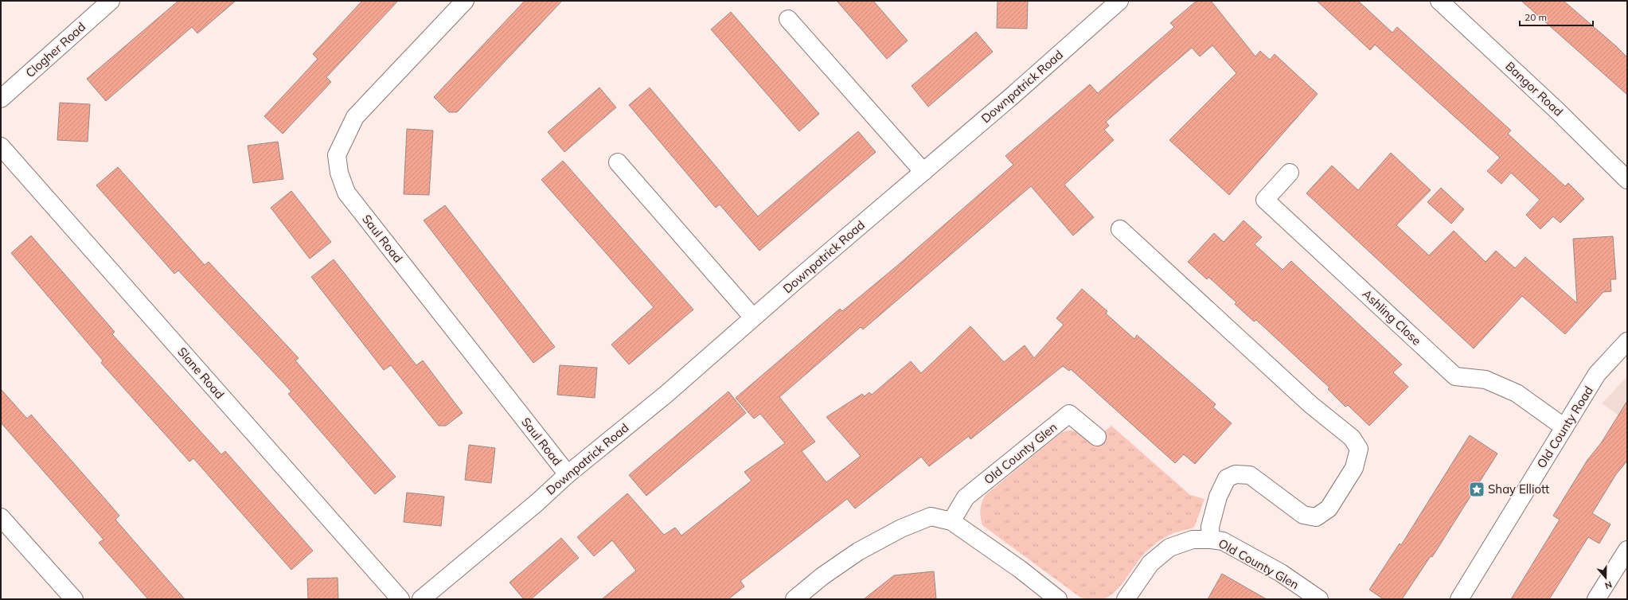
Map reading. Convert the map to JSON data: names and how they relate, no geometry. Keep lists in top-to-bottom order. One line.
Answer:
{"streets":{"street":["Clogher Road","Downpatrick Road","Bangor Road","Saul Road","Ashling Close","Slane Road","Old County Road","Old County Glen"]},"crossings":[["Downpatrick Road","Saul Road"],["Ashling Close","Old County Road"]],"places":{"place":["Shay Elliott"]},"scale_bar":"20 m","north":"bottom"}
